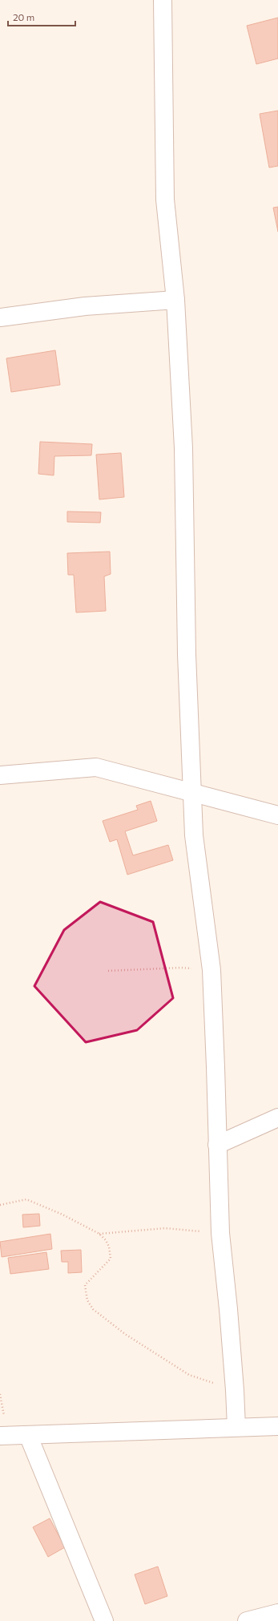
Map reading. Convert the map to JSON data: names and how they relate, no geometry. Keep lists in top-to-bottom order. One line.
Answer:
{"scale_bar":"20 m"}
